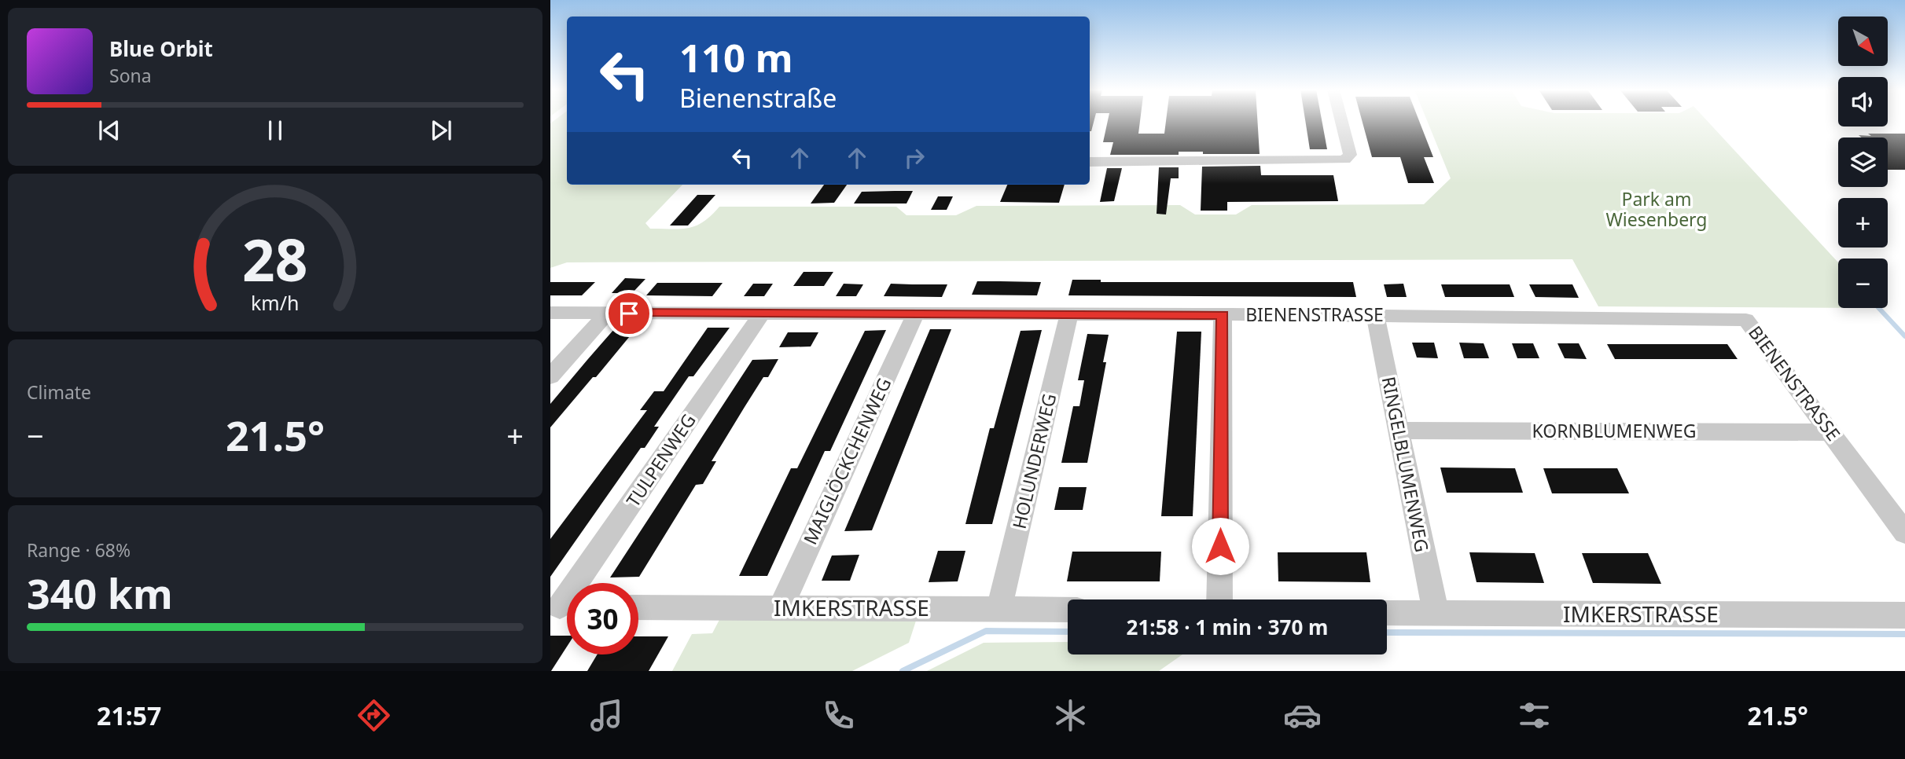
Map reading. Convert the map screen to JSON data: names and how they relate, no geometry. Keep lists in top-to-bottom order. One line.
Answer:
{"streets":{"street":["BIENENSTRASSE","KORNBLUMENWEG","TULPENWEG","MAIGLÖCKCHENWEG","HOLUNDERWEG","RINGELBLUMENWEG","IMKERSTRASSE"]},"crossings":[["BIENENSTRASSE","KORNBLUMENWEG"],["BIENENSTRASSE","TULPENWEG"],["BIENENSTRASSE","MAIGLÖCKCHENWEG"],["BIENENSTRASSE","HOLUNDERWEG"],["BIENENSTRASSE","RINGELBLUMENWEG"],["KORNBLUMENWEG","RINGELBLUMENWEG"],["MAIGLÖCKCHENWEG","IMKERSTRASSE"],["HOLUNDERWEG","IMKERSTRASSE"],["RINGELBLUMENWEG","IMKERSTRASSE"]],"parks":["Park am Wiesenberg"],"north":"bottom right","page":{"map_buttons":["+","−"],"turn":["110 m","Bienenstraße"],"song":["Blue Orbit","Sona"],"tile":["Climate",["Range · 68%","340 km"]],"heat":["−","21.5°","+"],"limit":"30","trip":"21:58 · 1 min · 370 m","tabs":["21:57","21.5°"],"gauge":["28","km/h"]}}
